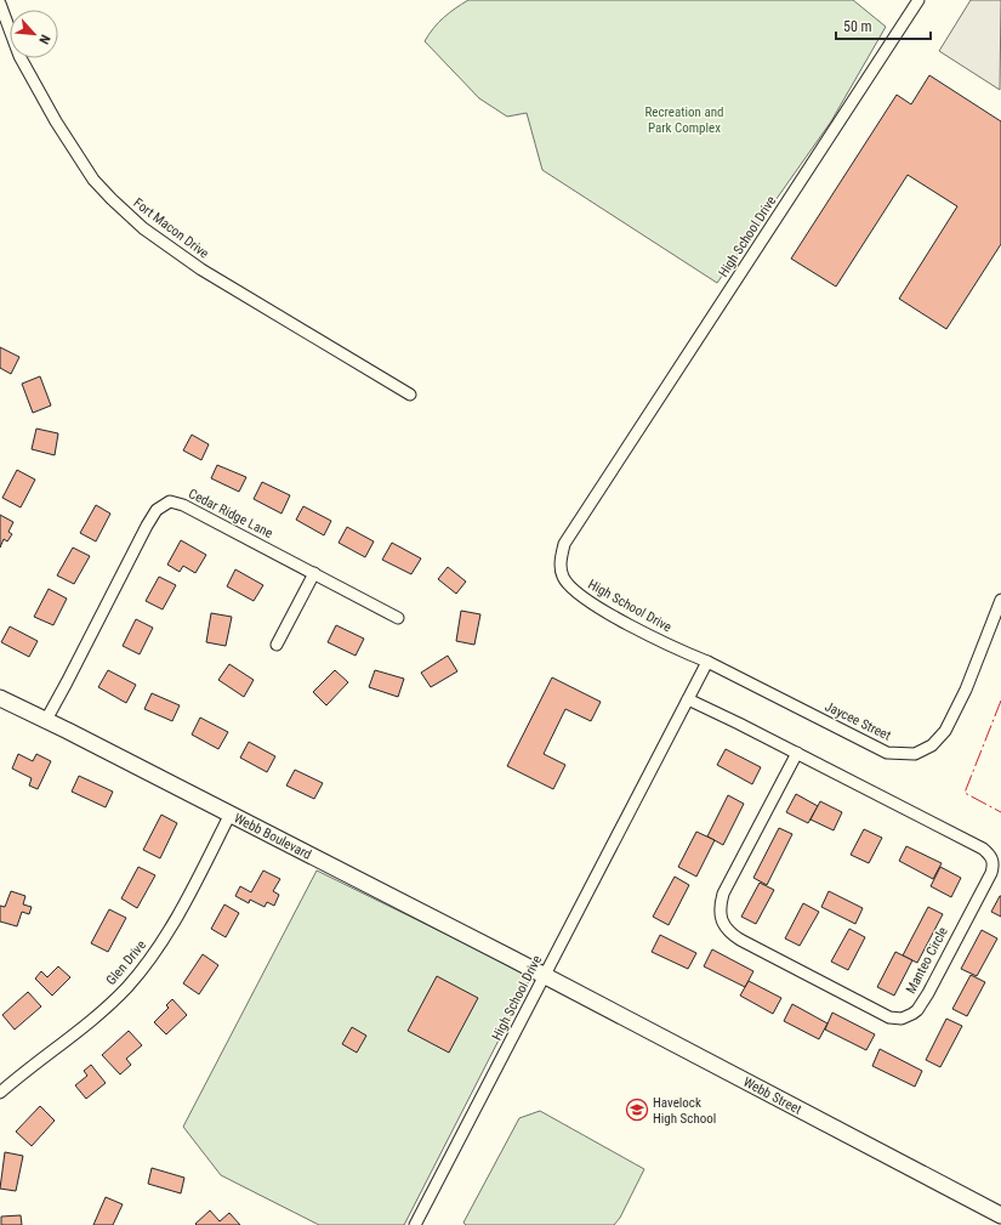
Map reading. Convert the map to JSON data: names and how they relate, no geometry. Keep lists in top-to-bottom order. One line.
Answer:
{"streets":{"street":["Fort Macon Drive","High School Drive","Cedar Ridge Lane","Jaycee Street","Webb Boulevard","Manteo Circle","Glen Drive","Webb Street"]},"crossings":[["High School Drive","Jaycee Street"],["High School Drive","Webb Boulevard"],["High School Drive","Manteo Circle"],["High School Drive","Webb Street"],["Cedar Ridge Lane","Webb Boulevard"],["Webb Boulevard","Glen Drive"],["Webb Boulevard","Webb Street"]],"parks":["Recreation and Park Complex"],"places":{"school or university":["Havelock High School"]},"scale_bar":"50 m","north":"bottom right"}
